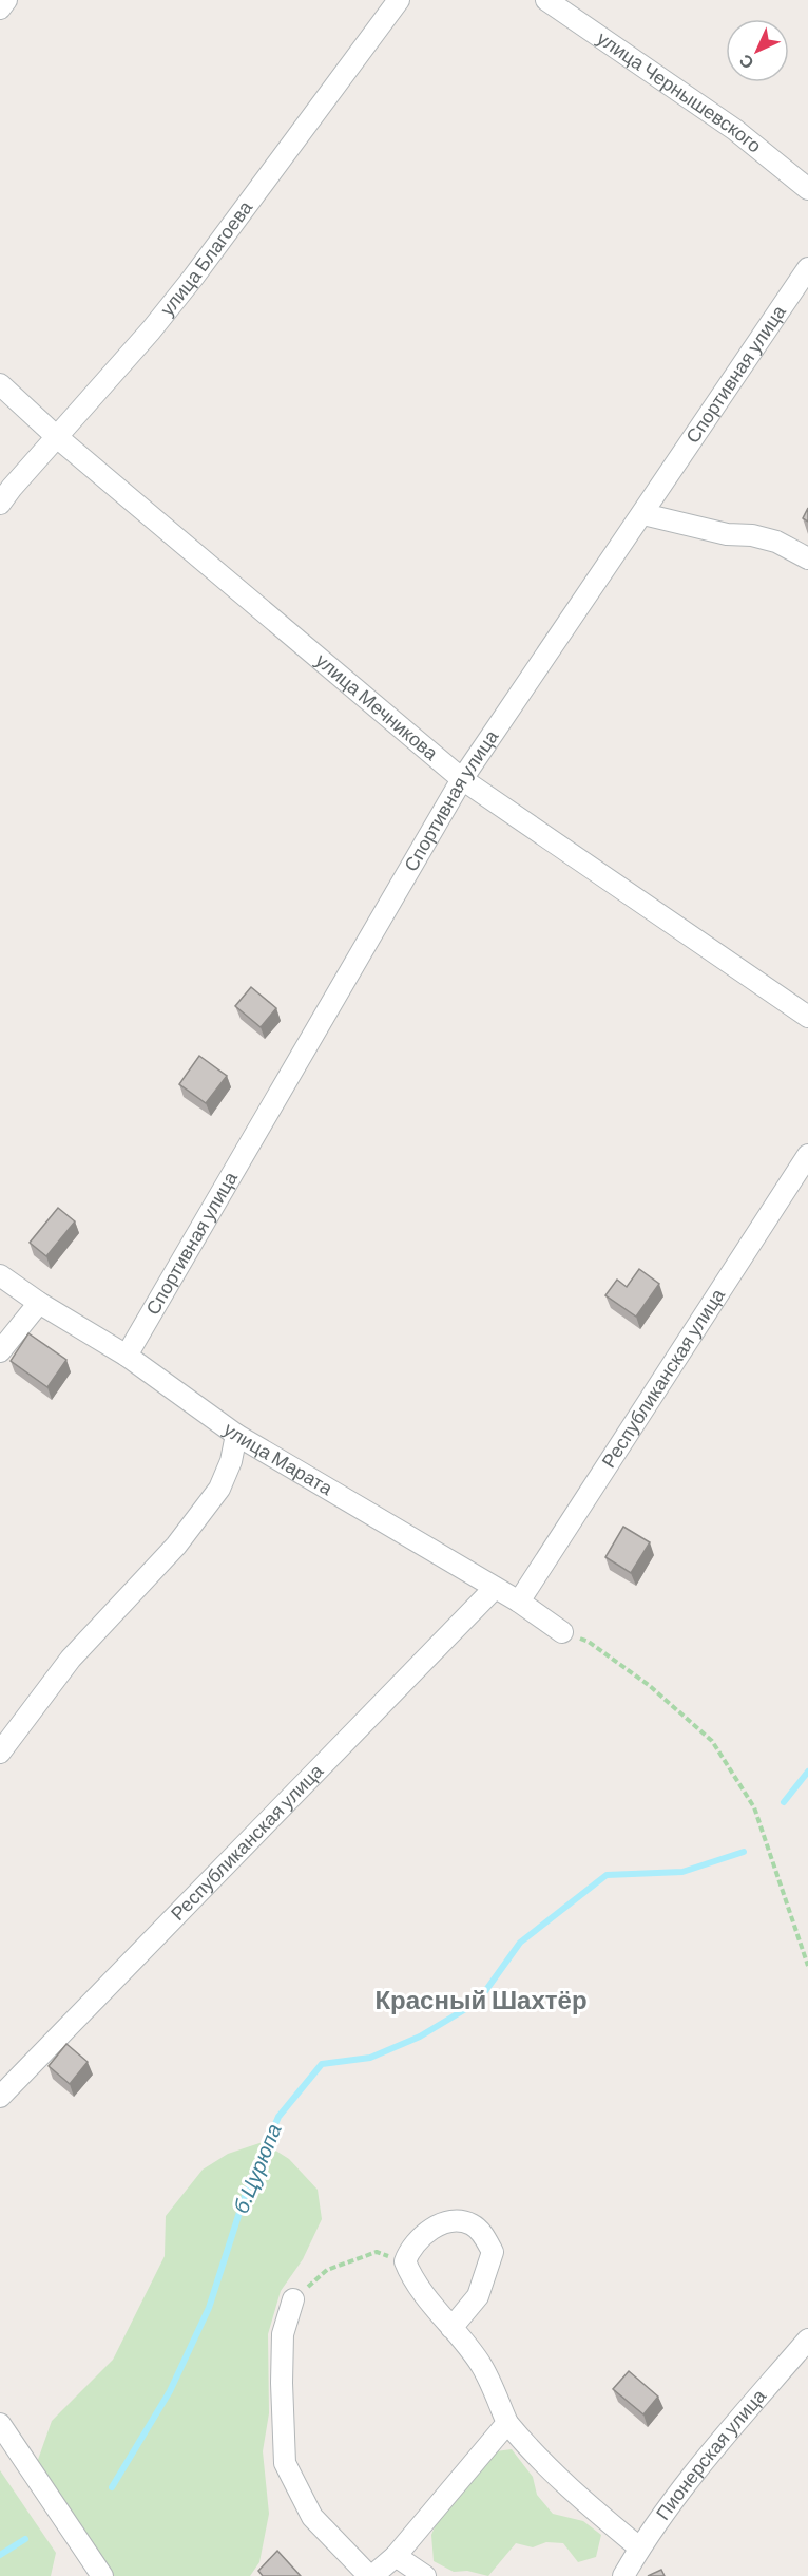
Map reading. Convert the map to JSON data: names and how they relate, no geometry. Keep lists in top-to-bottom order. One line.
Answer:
{"streets":{"street":["улица Чернышевского","улица Благоева","Спортивная улица","улица Мечникова","Республиканская улица","улица Марата","Пионерская улица"]},"crossings":[["улица Благоева","улица Мечникова"],["Спортивная улица","улица Мечникова"],["Спортивная улица","улица Марата"],["Республиканская улица","улица Марата"]],"districts":["Красный Шахтёр"],"water":["б.Цурюпа"],"north":"bottom left"}
